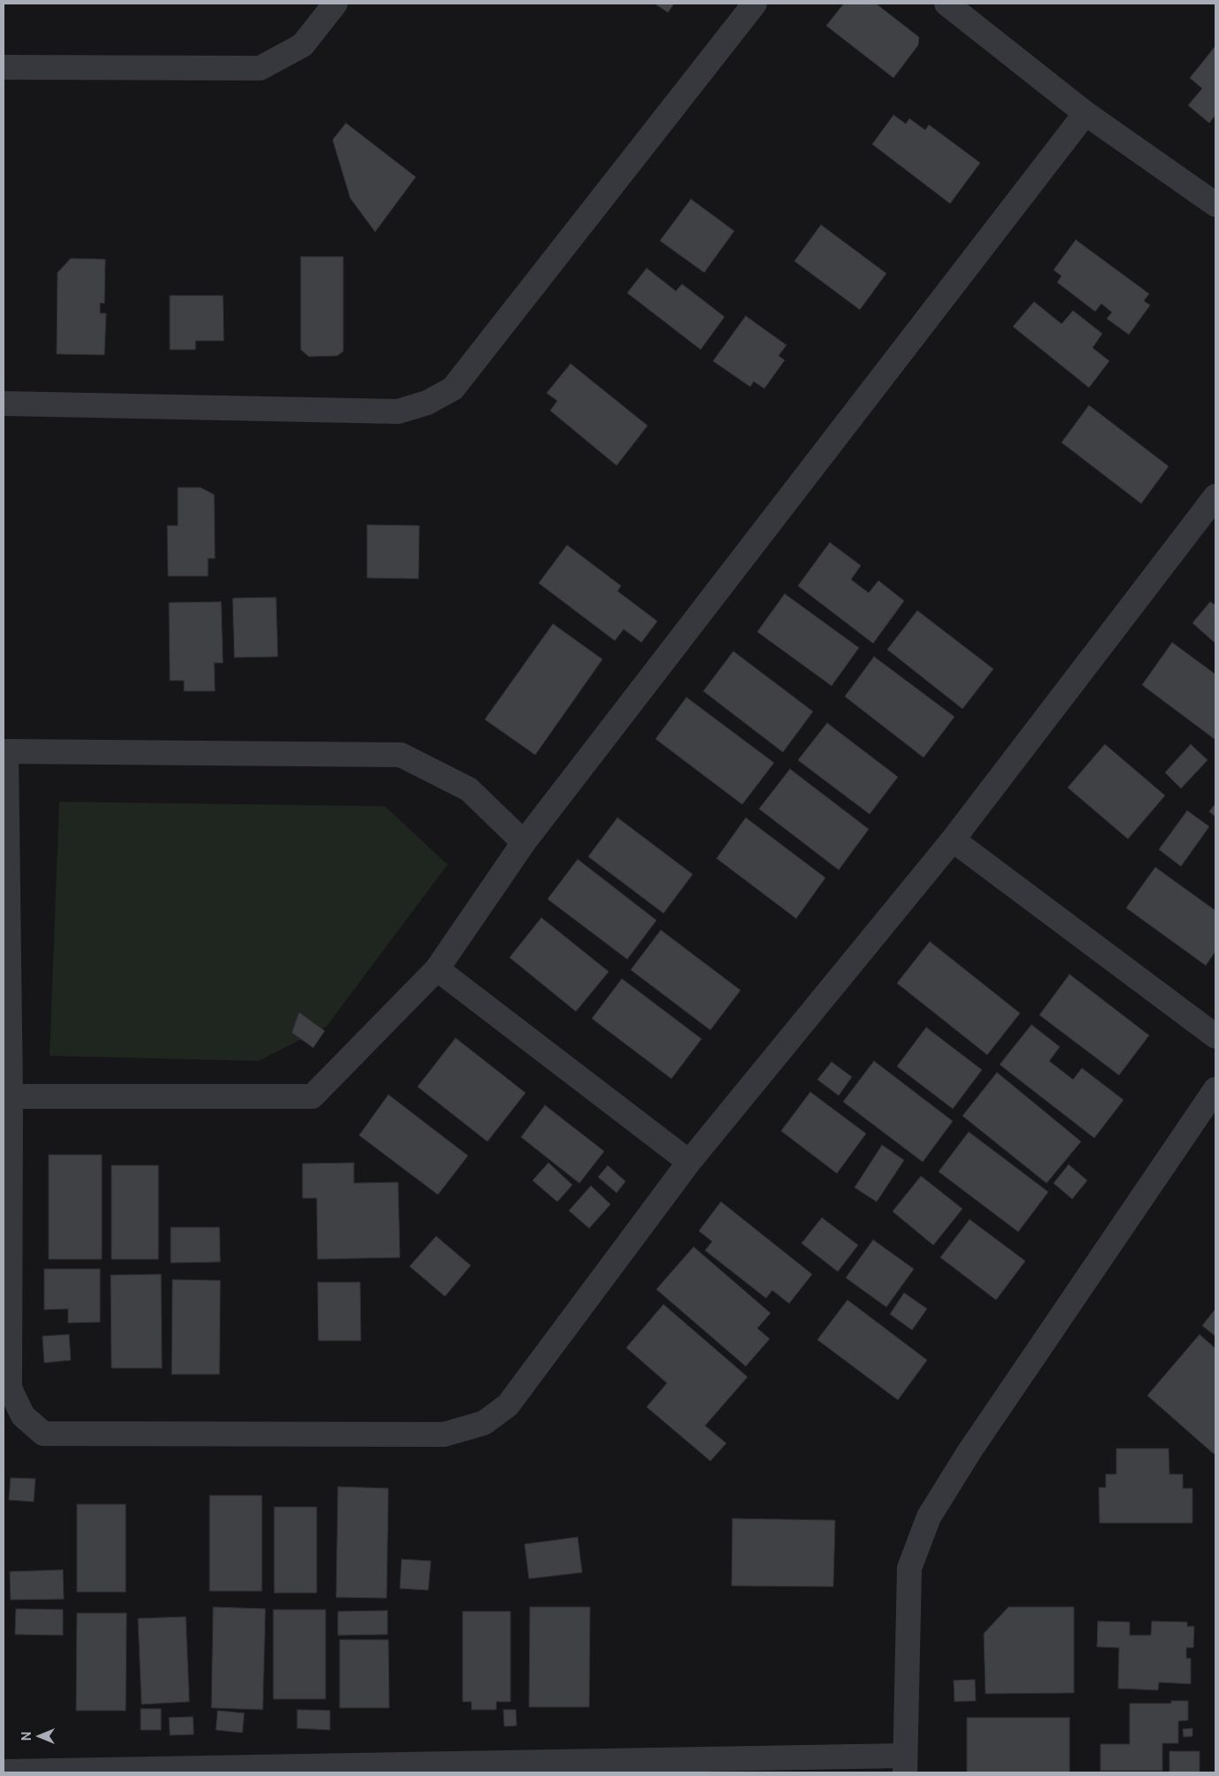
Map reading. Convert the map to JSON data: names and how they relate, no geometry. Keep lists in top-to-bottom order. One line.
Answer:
{"north":"left"}
